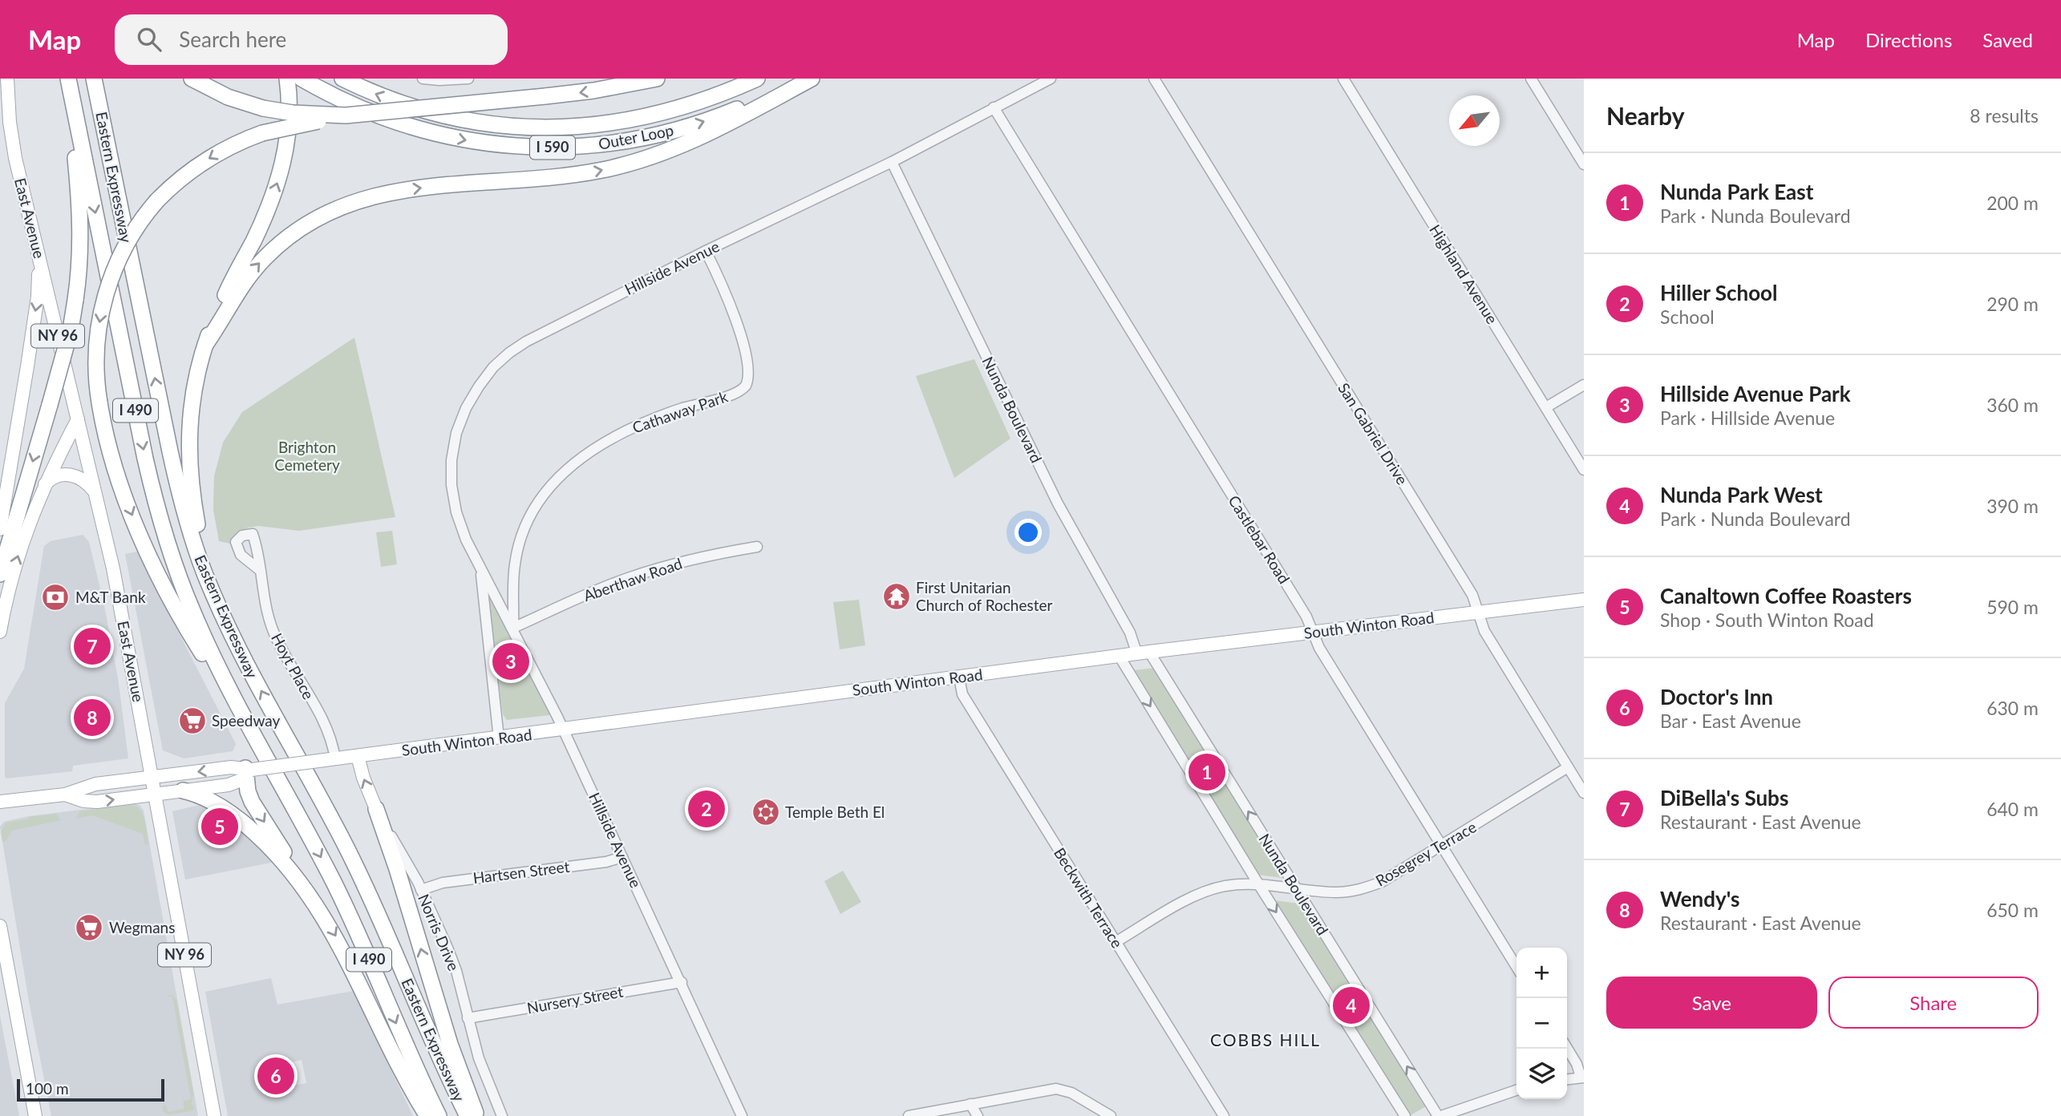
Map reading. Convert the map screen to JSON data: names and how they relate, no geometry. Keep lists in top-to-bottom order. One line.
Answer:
{"streets":{"highway":["Outer Loop","I 590","Eastern Expressway","I 490"],"main road":["East Avenue","NY 96","South Winton Road","Norris Drive"],"street":["Hillside Avenue","Highland Avenue","Nunda Boulevard","Cathaway Park","San Gabriel Drive","Castlebar Road","Aberthaw Road","Hoyt Place","Rosegrey Terrace","Hartsen Street","Beckwith Terrace","Nursery Street"]},"crossings":[["East Avenue","South Winton Road"],["Hillside Avenue","Nunda Boulevard"],["Hillside Avenue","Cathaway Park"],["Hillside Avenue","Castlebar Road"],["Hillside Avenue","Aberthaw Road"],["Hillside Avenue","South Winton Road"],["Hillside Avenue","Hartsen Street"],["Hillside Avenue","Nursery Street"],["Nunda Boulevard","South Winton Road"],["Nunda Boulevard","Rosegrey Terrace"],["Cathaway Park","Aberthaw Road"],["San Gabriel Drive","South Winton Road"],["San Gabriel Drive","Rosegrey Terrace"],["Castlebar Road","South Winton Road"],["Castlebar Road","Rosegrey Terrace"],["South Winton Road","Hoyt Place"],["South Winton Road","Beckwith Terrace"],["South Winton Road","Norris Drive"],["Rosegrey Terrace","Beckwith Terrace"],["Hartsen Street","Norris Drive"],["Norris Drive","Nursery Street"]],"districts":["COBBS HILL"],"parks":["Brighton Cemetery"],"places":{"temple":["First Unitarian Church of Rochester"],"bank":["M&T Bank"],"supermarket":["Speedway","Wegmans"],"synagogue":["Temple Beth El"]},"scale_bar":"100 m","north":"bottom left","page":{"header":"Map","search":"Search here","nav":["Map","Directions","Saved"],"heading":["Nearby","8 results"],"list":[{"mark":"1","name":"Nunda Park East","note":"Park · Nunda Boulevard","value":"200 m"},{"mark":"2","name":"Hiller School","note":"School","value":"290 m"},{"mark":"3","name":"Hillside Avenue Park","note":"Park · Hillside Avenue","value":"360 m"},{"mark":"4","name":"Nunda Park West","note":"Park · Nunda Boulevard","value":"390 m"},{"mark":"5","name":"Canaltown Coffee Roasters","note":"Shop · South Winton Road","value":"590 m"},{"mark":"6","name":"Doctor's Inn","note":"Bar · East Avenue","value":"630 m"},{"mark":"7","name":"DiBella's Subs","note":"Restaurant · East Avenue","value":"640 m"},{"mark":"8","name":"Wendy's","note":"Restaurant · East Avenue","value":"650 m"}],"pins":["7","3","8","1","2","5","4","6"],"map_buttons":["+","−"],"buttons":["Save","Share"],"scale":"100 m"}}
